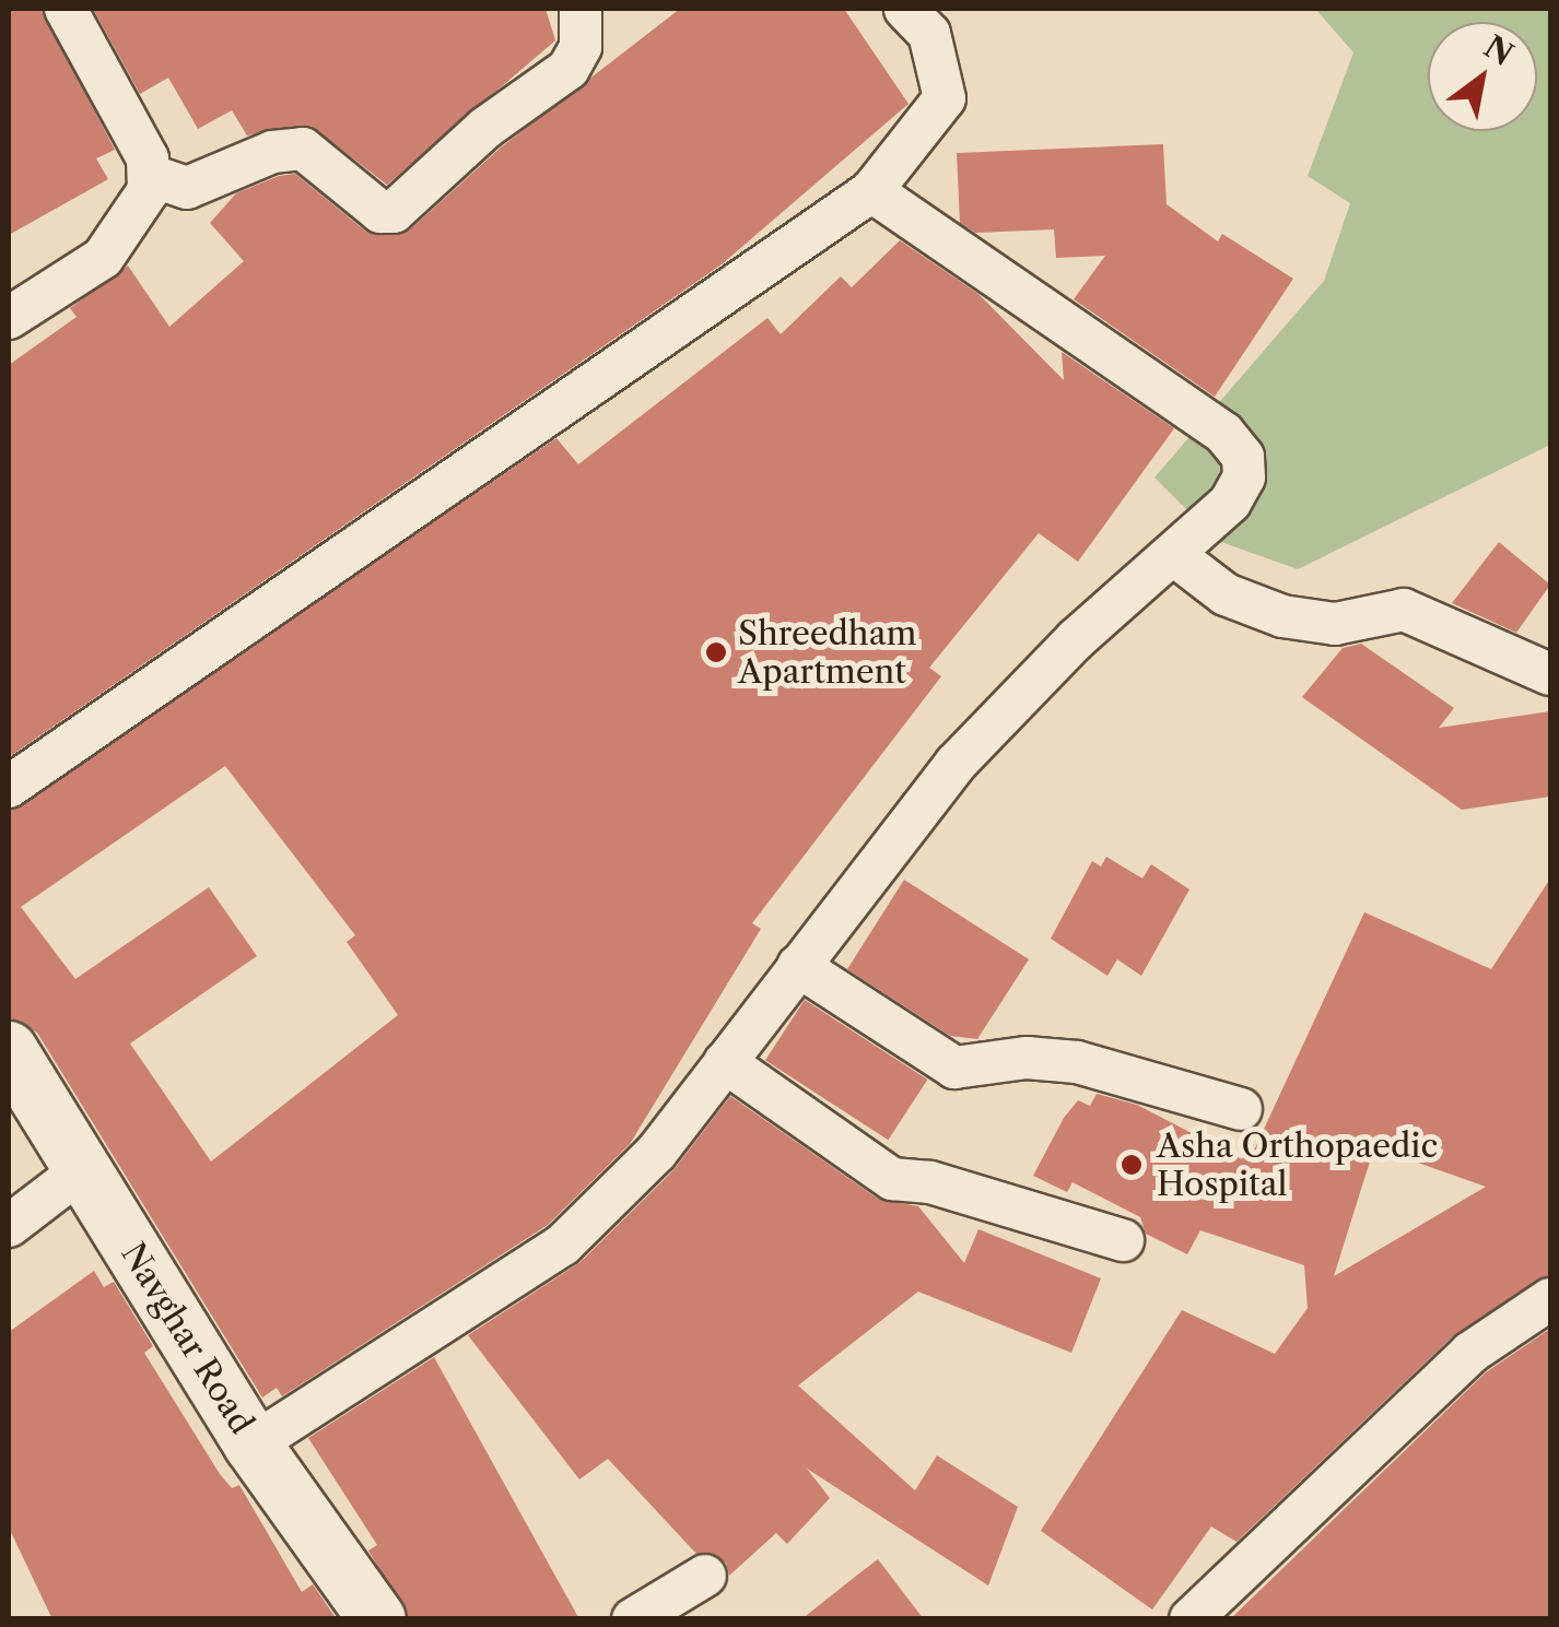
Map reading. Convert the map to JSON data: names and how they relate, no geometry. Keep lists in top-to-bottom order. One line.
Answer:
{"streets":{"main road":["Navghar Road"]},"places":["Shreedham Apartment","Asha Orthopaedic Hospital"],"north":"top right"}
